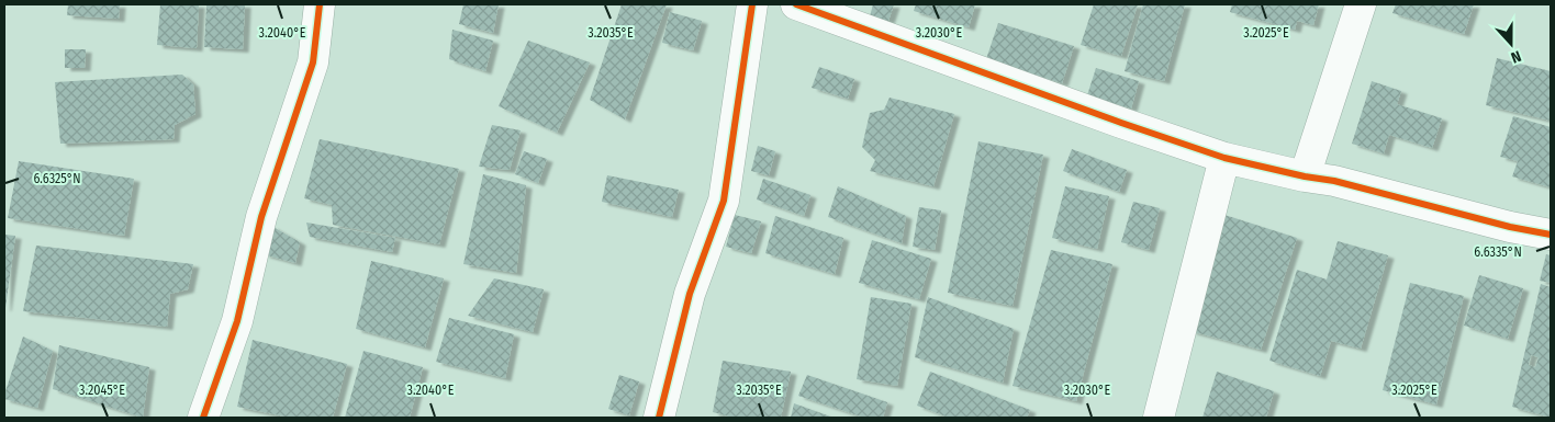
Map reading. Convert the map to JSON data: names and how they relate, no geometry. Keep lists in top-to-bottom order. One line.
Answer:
{"north":"bottom","coordinates":["3.2025°E","3.2040°E","3.2035°E","3.2030°E","6.6325°N","6.6335°N","3.2045°E"]}
